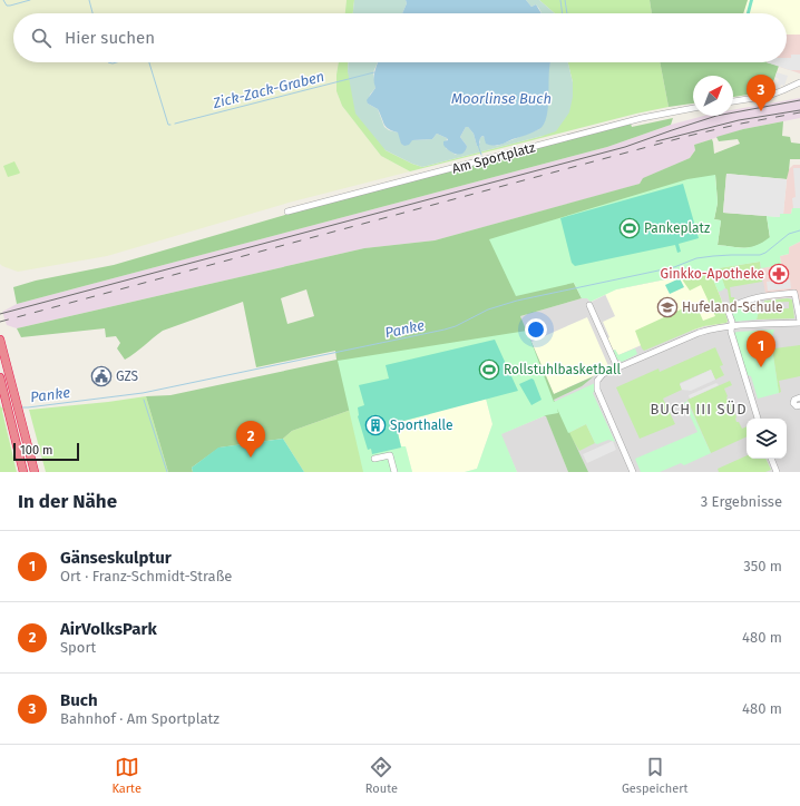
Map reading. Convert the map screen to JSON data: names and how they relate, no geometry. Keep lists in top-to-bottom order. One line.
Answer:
{"streets":{"street":["Am Sportplatz"]},"districts":["BUCH III SÜD"],"water":["Zick-Zack-Graben","Moorlinse Buch","Panke"],"places":{"sports":["Pankeplatz","Rollstuhlbasketball"],"pharmacy":["Ginkko-Apotheke"],"school or university":["Hufeland-Schule"],"public building":["GZS"],"building":["Sporthalle"]},"scale_bar":"100 m","north":"top right","page":{"search":"Hier suchen","pins":["3","1","2"],"scale":"100 m","heading":["In der Nähe","3 Ergebnisse"],"list":[{"mark":"1","name":"Gänseskulptur","note":"Ort · Franz-Schmidt-Straße","value":"350 m"},{"mark":"2","name":"AirVolksPark","note":"Sport","value":"480 m"},{"mark":"3","name":"Buch","note":"Bahnhof · Am Sportplatz","value":"480 m"}],"nav":["Karte","Route","Gespeichert"]}}
